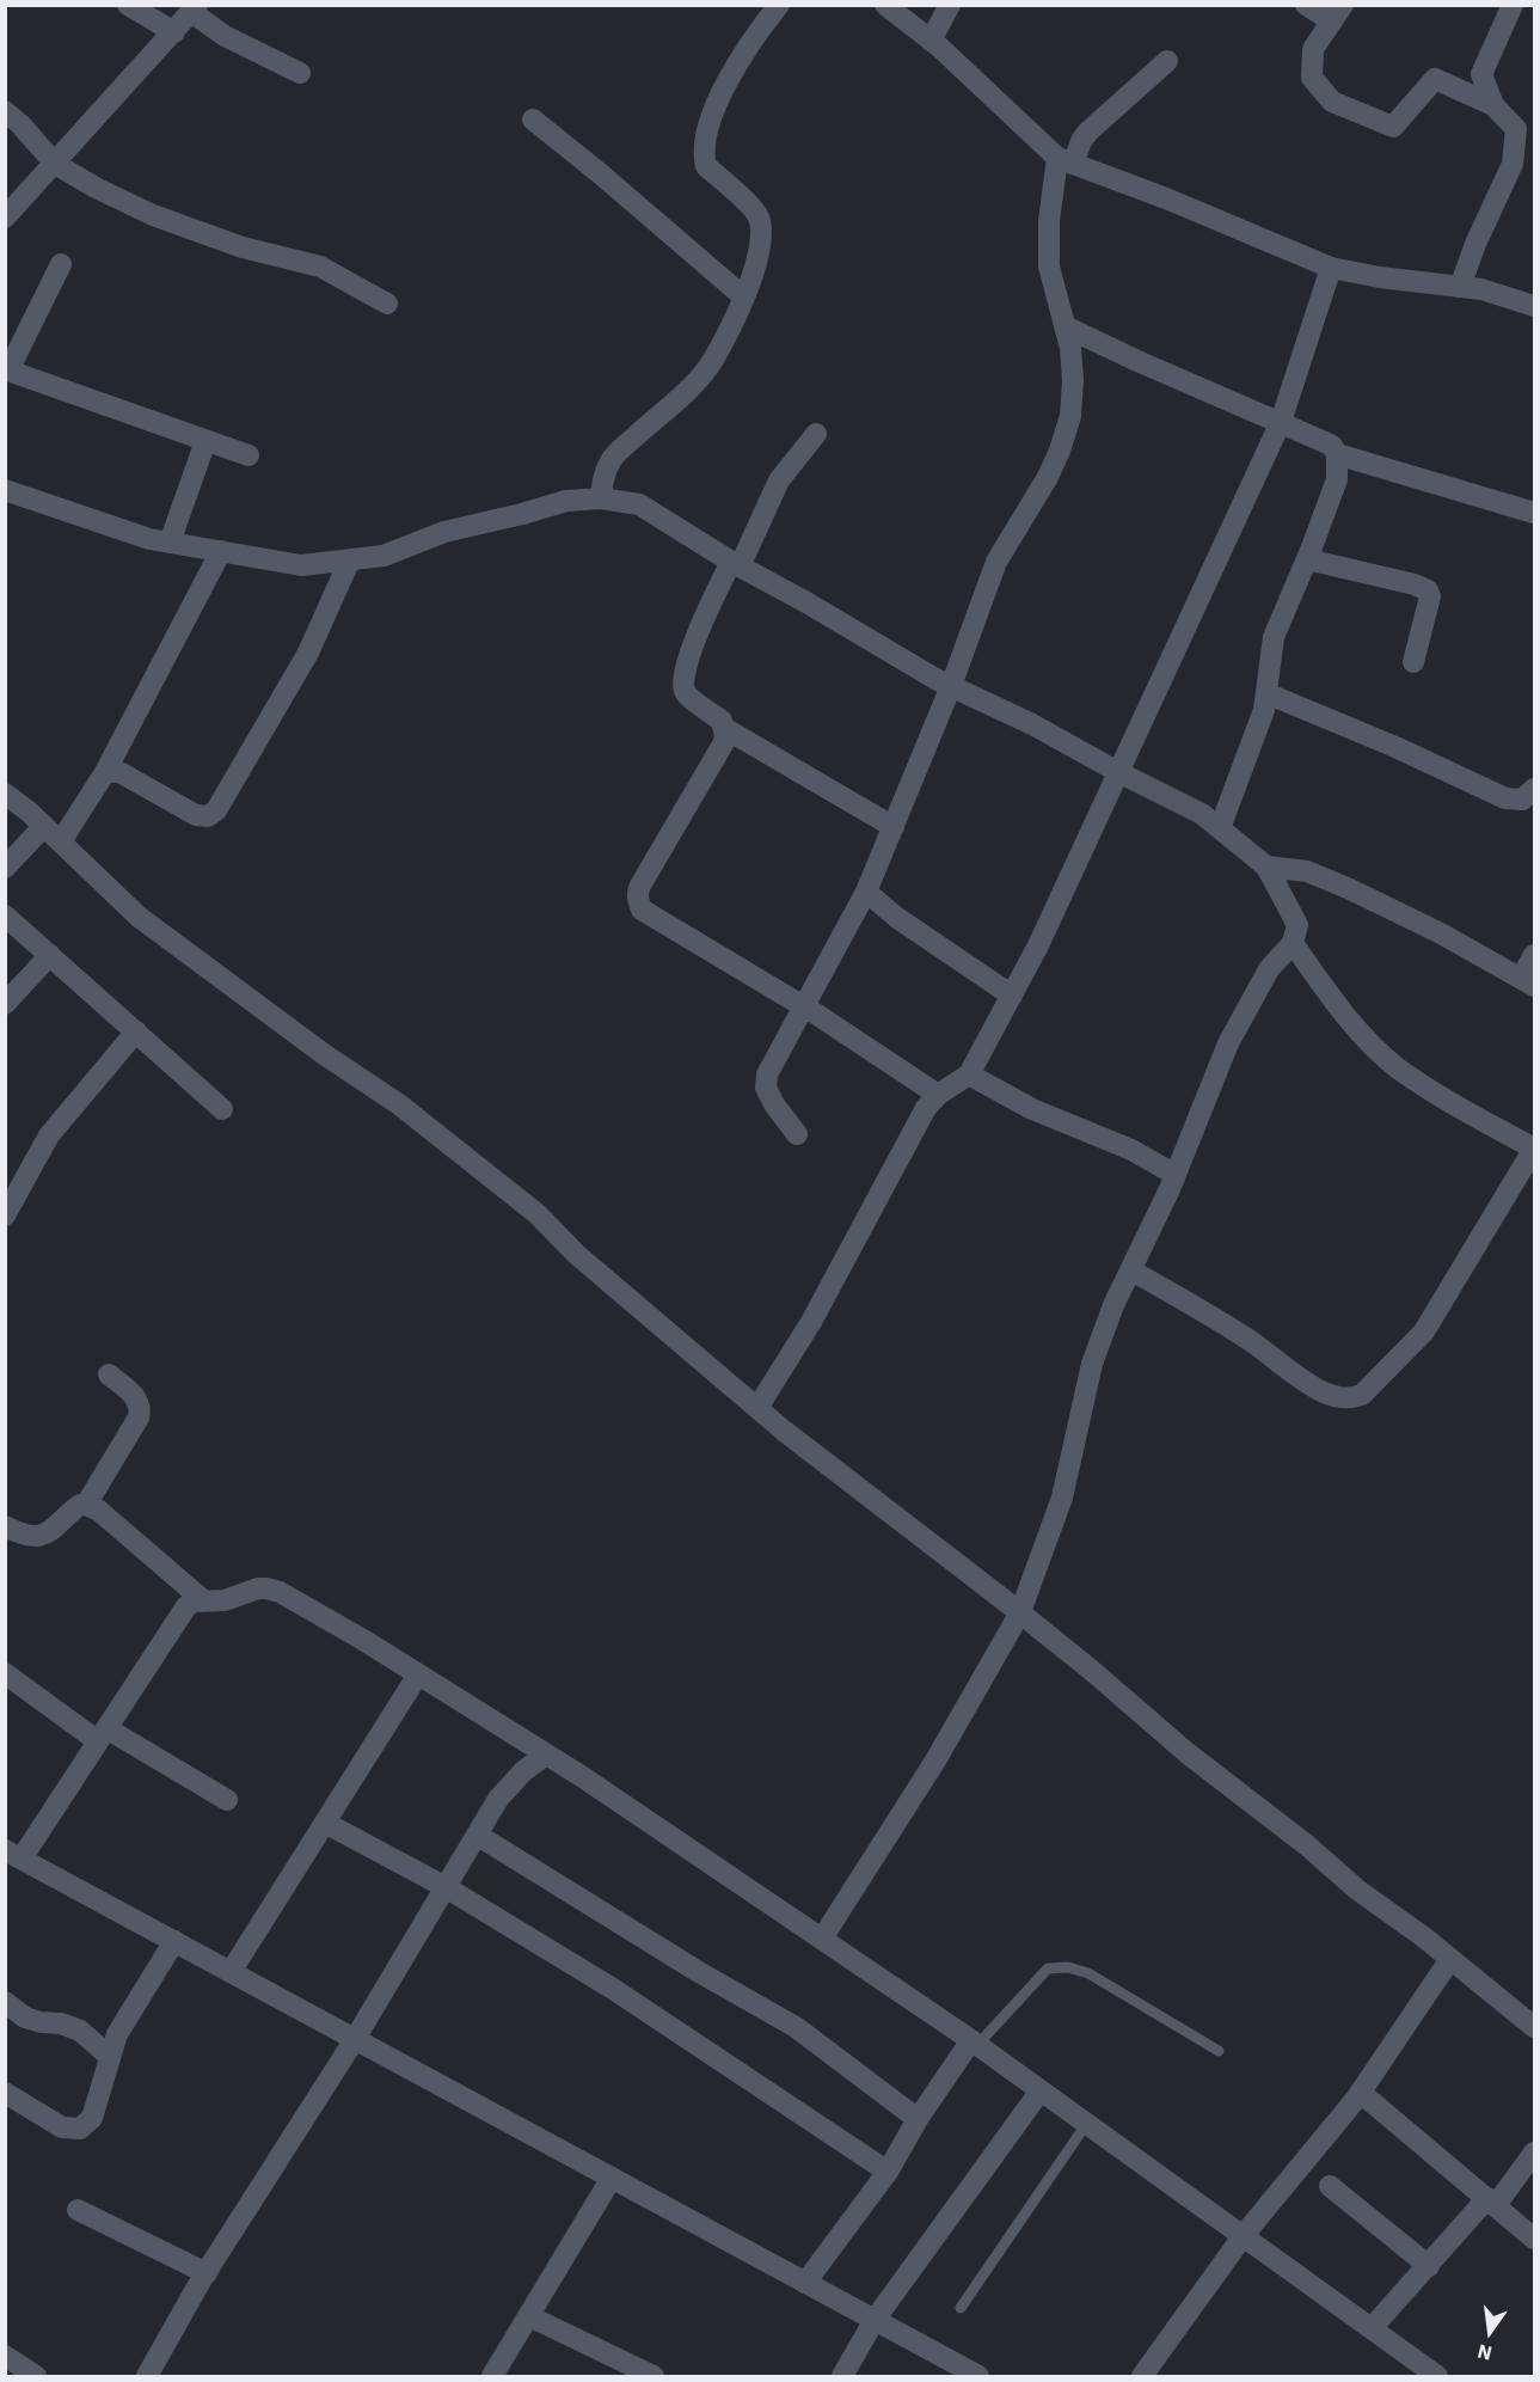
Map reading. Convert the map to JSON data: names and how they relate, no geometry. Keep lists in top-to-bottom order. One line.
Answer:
{"north":"bottom"}
